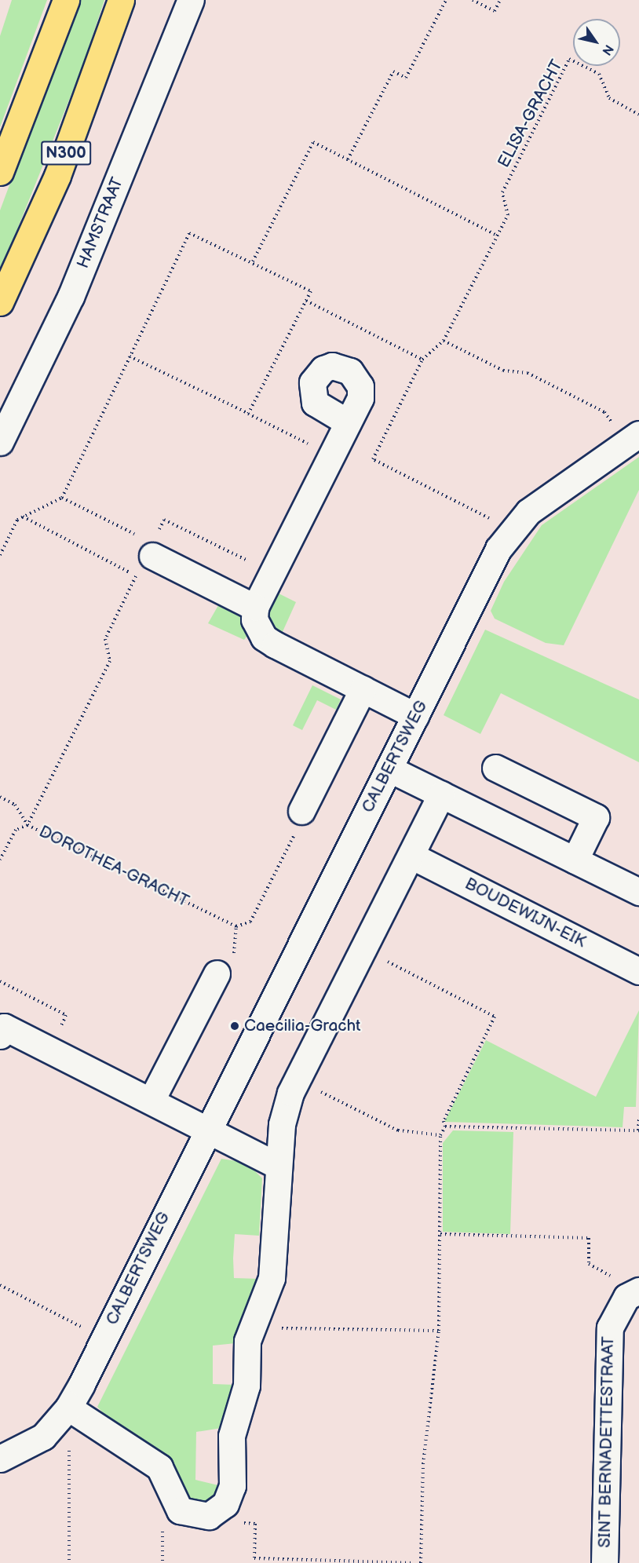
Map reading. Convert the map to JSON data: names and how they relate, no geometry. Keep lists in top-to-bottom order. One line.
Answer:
{"streets":{"highway":["N300"],"street":["HAMSTRAAT","CALBERTSWEG","BOUDEWIJN-EIK","SINT BERNADETTESTRAAT"],"path":["ELISA-GRACHT","DOROTHEA-GRACHT"]},"places":["Caecilia-Gracht"],"north":"bottom right"}
